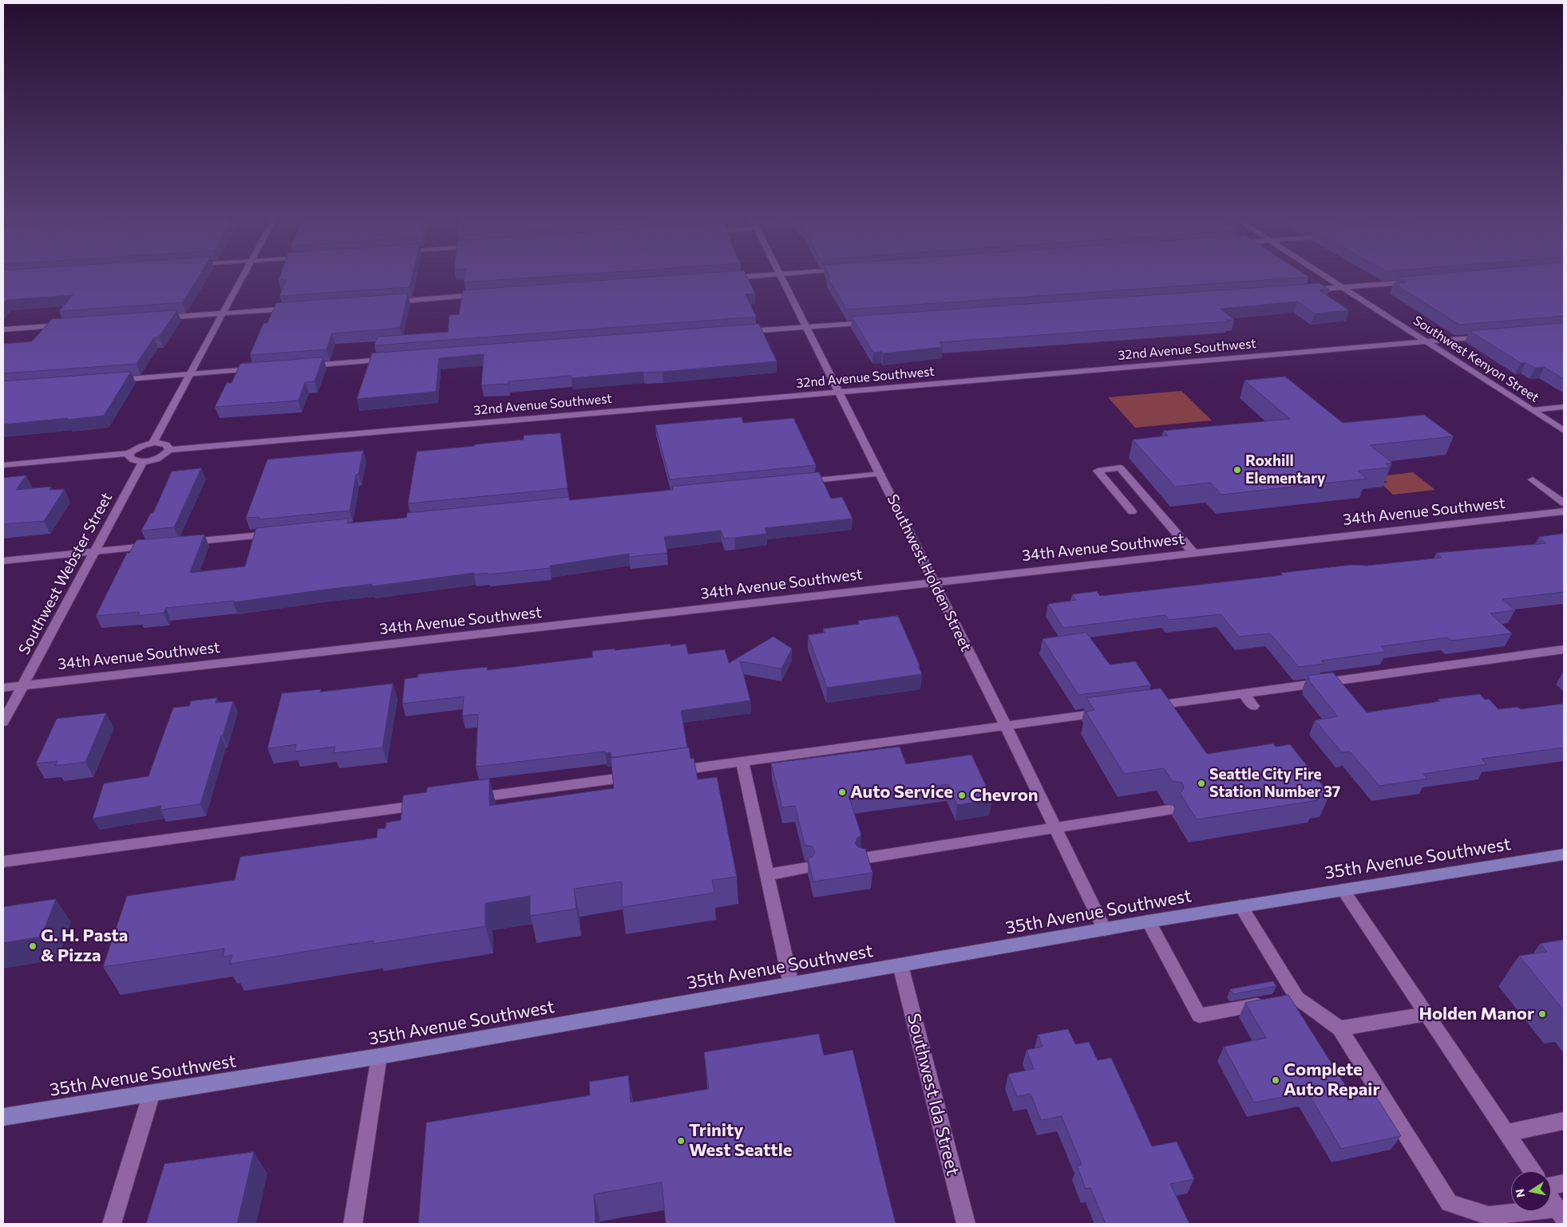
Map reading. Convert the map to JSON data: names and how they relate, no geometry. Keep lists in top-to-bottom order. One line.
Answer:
{"streets":{"main road":["35th Avenue Southwest"],"street":["32nd Avenue Southwest","Southwest Kenyon Street","34th Avenue Southwest","Southwest Holden Street","Southwest Webster Street","Southwest Ida Street"]},"crossings":[["32nd Avenue Southwest","Southwest Kenyon Street"],["32nd Avenue Southwest","Southwest Holden Street"],["34th Avenue Southwest","Southwest Holden Street"],["34th Avenue Southwest","Southwest Webster Street"],["Southwest Holden Street","35th Avenue Southwest"],["35th Avenue Southwest","Southwest Ida Street"]],"places":["Roxhill Elementary","Seattle City Fire Station Number 37","Auto Service","Chevron","G. H. Pasta & Pizza","Holden Manor","Complete Auto Repair","Trinity West Seattle"],"north":"left"}
